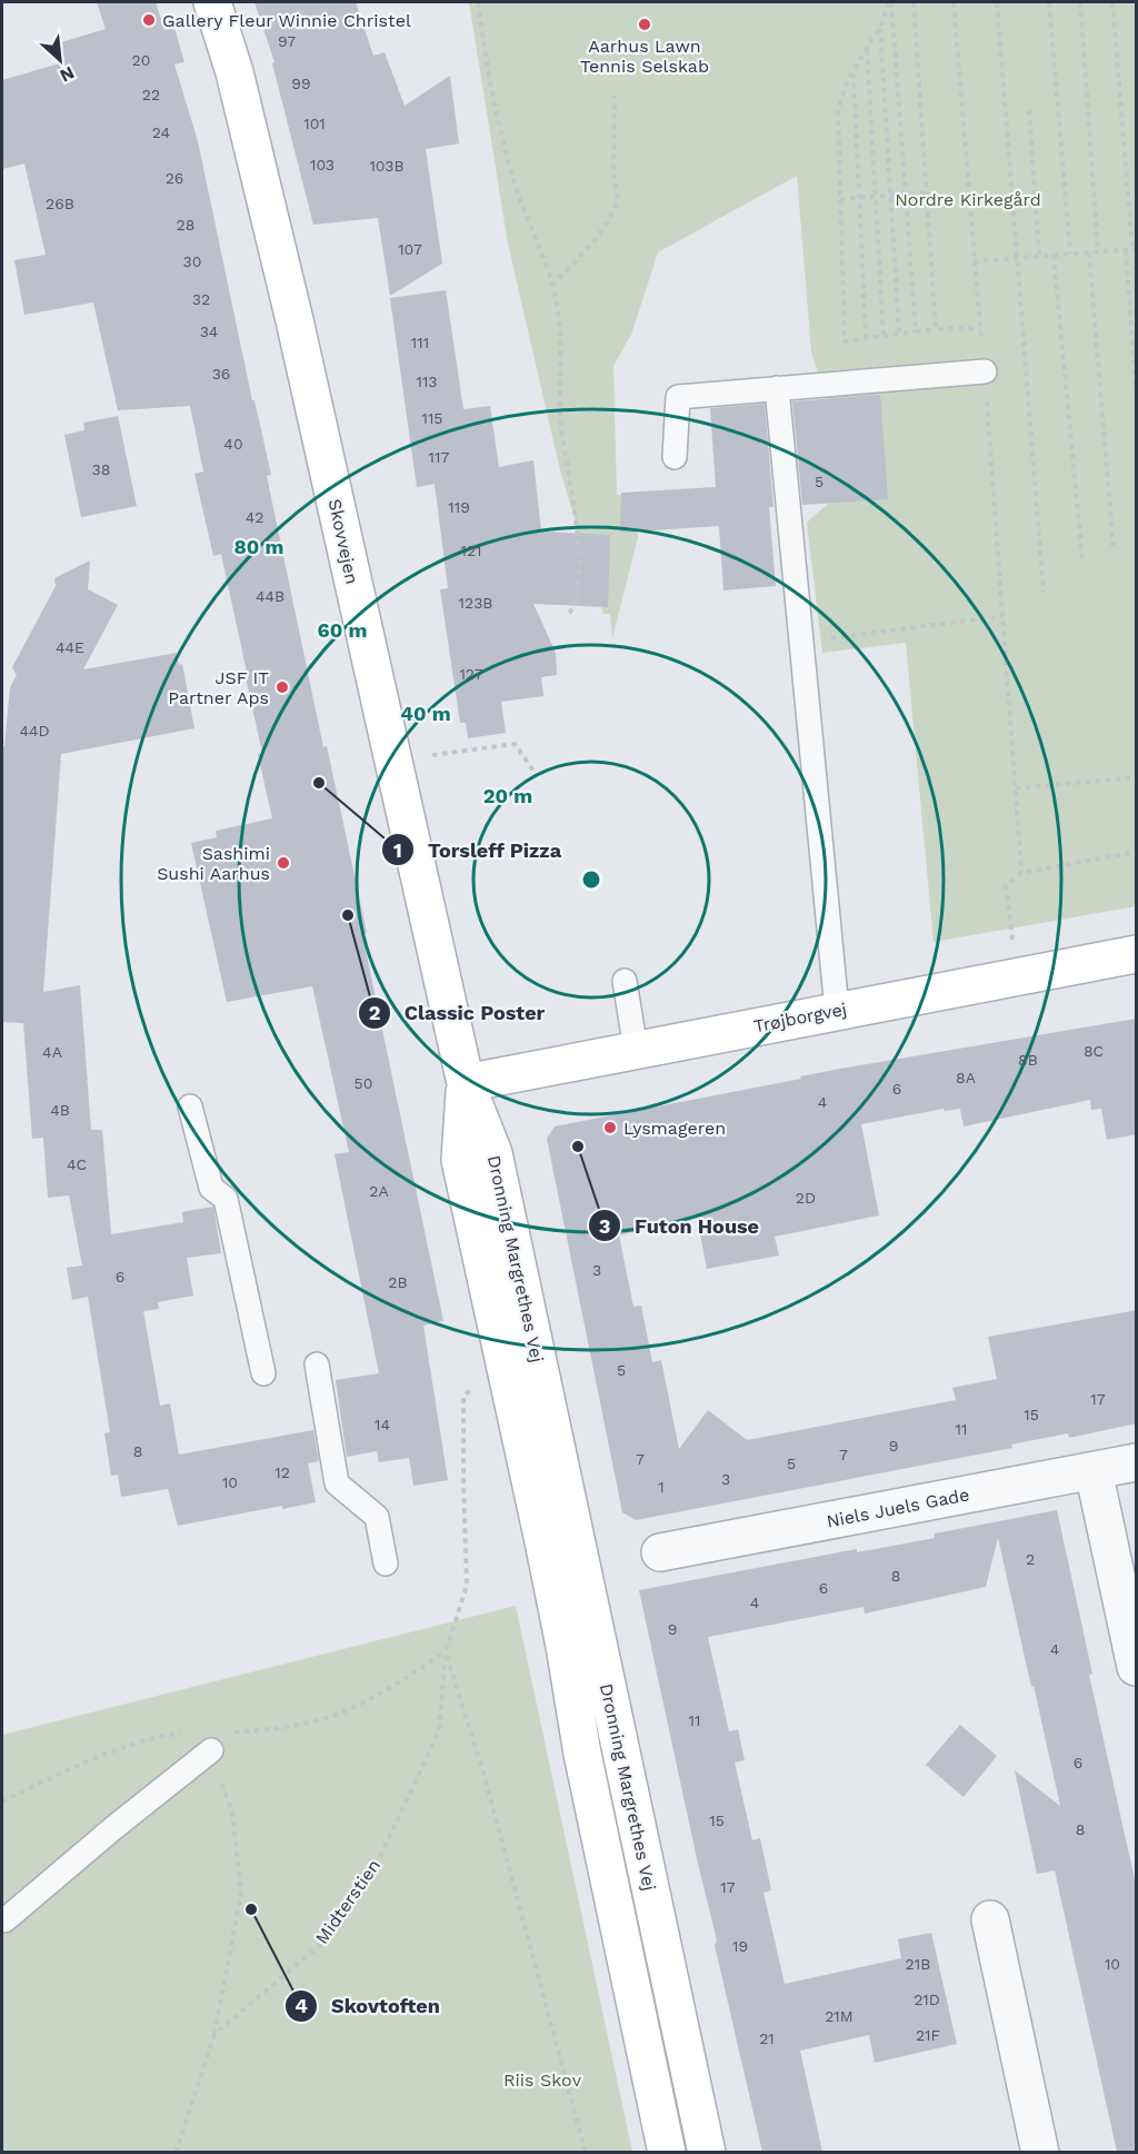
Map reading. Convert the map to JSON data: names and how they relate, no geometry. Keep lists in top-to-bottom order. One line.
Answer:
{"streets":{"street":["Skovvejen","Trøjborgvej","Dronning Margrethes Vej","Niels Juels Gade"],"path":["Midterstien"]},"crossings":[["Skovvejen","Trøjborgvej"],["Skovvejen","Dronning Margrethes Vej"],["Trøjborgvej","Dronning Margrethes Vej"],["Dronning Margrethes Vej","Midterstien"]],"parks":["Nordre Kirkegård","Riis Skov"],"places":["Gallery Fleur Winnie Christel","Aarhus Lawn Tennis Selskab","JSF IT Partner Aps","Torsleff Pizza","Sashimi Sushi Aarhus","Classic Poster","Lysmageren","Futon House","Skovtoften"],"house_numbers":["97","20","99","22","101","24","103","103B","26","26B","28","107","30","32","34","111","36","113","115","40","117","38","5","119","42","121","44B","123B","44E","127","44D","8C","4A","8B","8A","50","6","4","4B","4C","2A","2D","3","6","2B","5","17","15","14","11","9","8","7","7","5","12","3","10","1","2","8","6","4","9","4","11","6","15","8","17","19","21B","10","21D","21M","21F","21"],"north":"bottom right","rings":["80 m","60 m","40 m","20 m"]}
